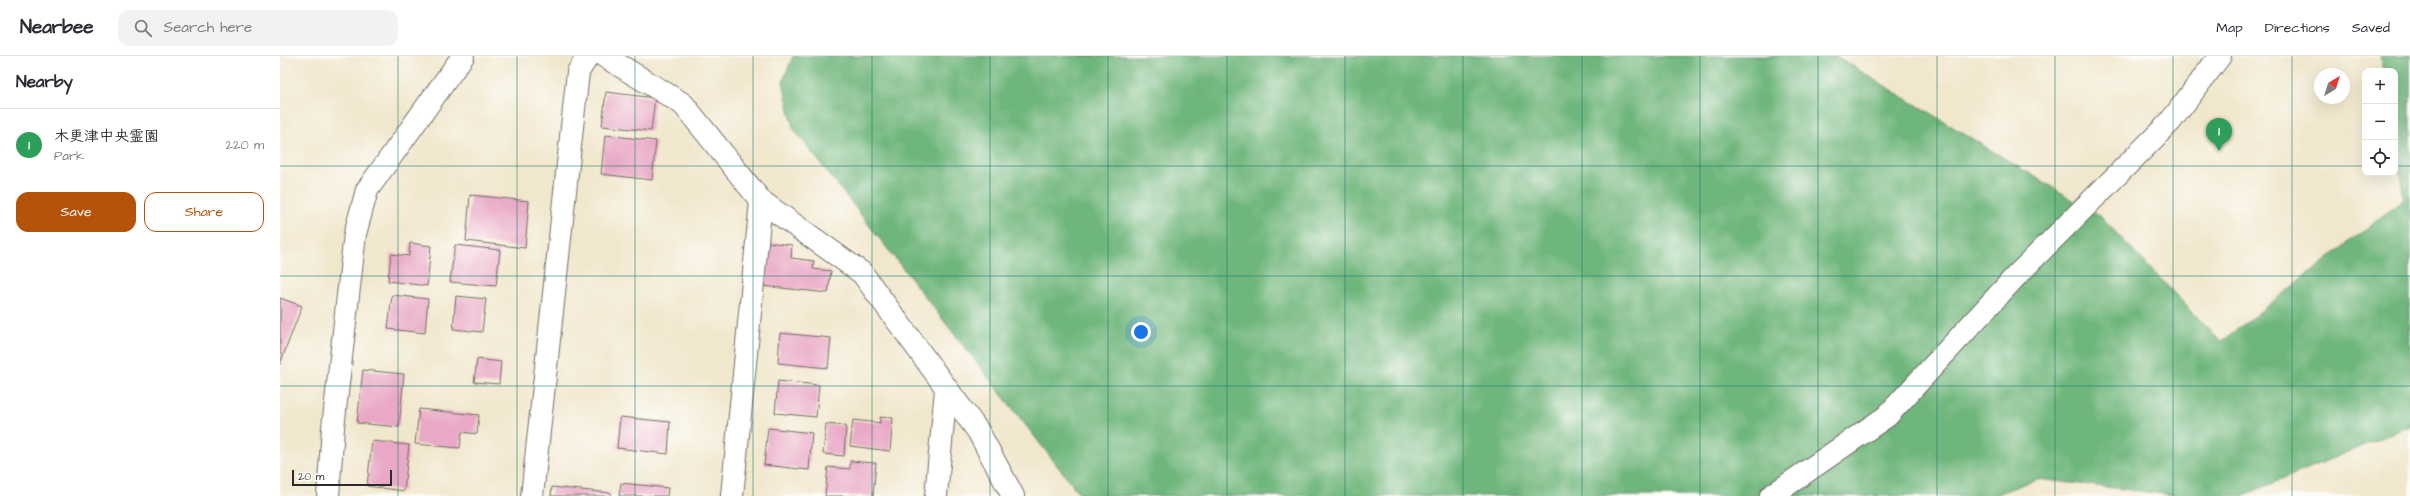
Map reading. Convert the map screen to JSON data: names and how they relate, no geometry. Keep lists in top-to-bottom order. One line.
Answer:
{"scale_bar":"20 m","north":"top right","page":{"header":"Nearbee","search":"Search here","nav":["Map","Directions","Saved"],"heading":"Nearby","map_buttons":["+","−"],"list":[{"mark":"1","name":"木更津中央霊園","note":"Park","value":"220 m"}],"pins":"1","buttons":["Save","Share"],"scale":"20 m"}}
